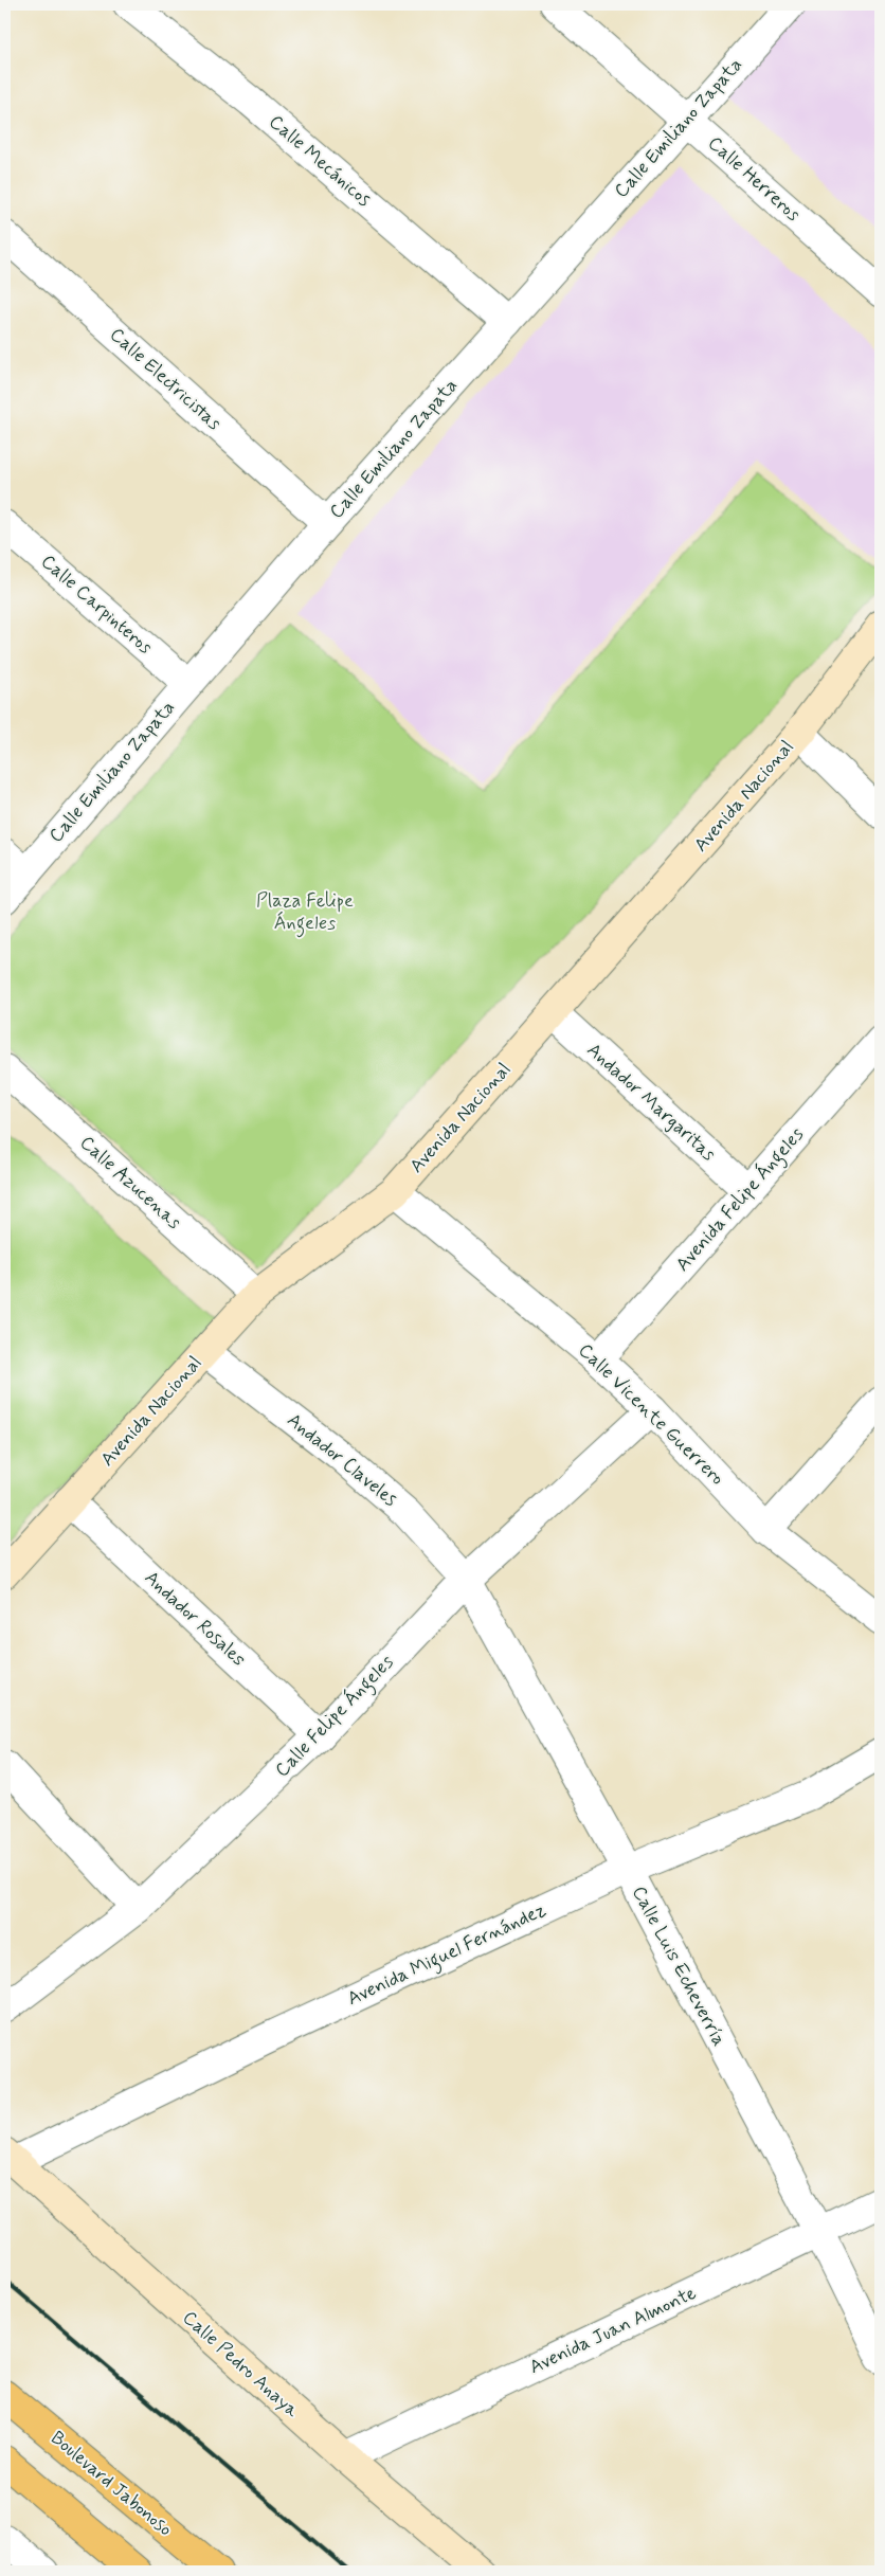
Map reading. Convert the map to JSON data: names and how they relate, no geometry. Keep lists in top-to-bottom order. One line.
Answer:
{"streets":{"main road":["Boulevard Jabonoso"],"street":["Calle Emiliano Zapata","Calle Mecánicos","Calle Herreros","Calle Electricistas","Calle Carpinteros","Avenida Nacional","Andador Margaritas","Calle Azucenas","Avenida Felipe Ángeles","Calle Vicente Guerrero","Andador Claveles","Andador Rosales","Calle Felipe Ángeles","Avenida Miguel Fernández","Calle Luis Echeverría","Avenida Juan Almonte","Calle Pedro Anaya"]},"crossings":[["Calle Emiliano Zapata","Calle Mecánicos"],["Calle Emiliano Zapata","Calle Herreros"],["Calle Emiliano Zapata","Calle Electricistas"],["Calle Emiliano Zapata","Calle Carpinteros"],["Avenida Nacional","Andador Margaritas"],["Avenida Nacional","Calle Azucenas"],["Avenida Nacional","Calle Vicente Guerrero"],["Avenida Nacional","Andador Claveles"],["Avenida Nacional","Andador Rosales"],["Andador Margaritas","Avenida Felipe Ángeles"],["Avenida Felipe Ángeles","Calle Vicente Guerrero"],["Calle Vicente Guerrero","Calle Felipe Ángeles"],["Andador Claveles","Calle Felipe Ángeles"],["Andador Claveles","Calle Luis Echeverría"],["Andador Rosales","Calle Felipe Ángeles"],["Calle Felipe Ángeles","Calle Luis Echeverría"],["Avenida Miguel Fernández","Calle Luis Echeverría"],["Avenida Miguel Fernández","Calle Pedro Anaya"],["Calle Luis Echeverría","Avenida Juan Almonte"],["Avenida Juan Almonte","Calle Pedro Anaya"]],"parks":["Plaza Felipe Ángeles"]}
